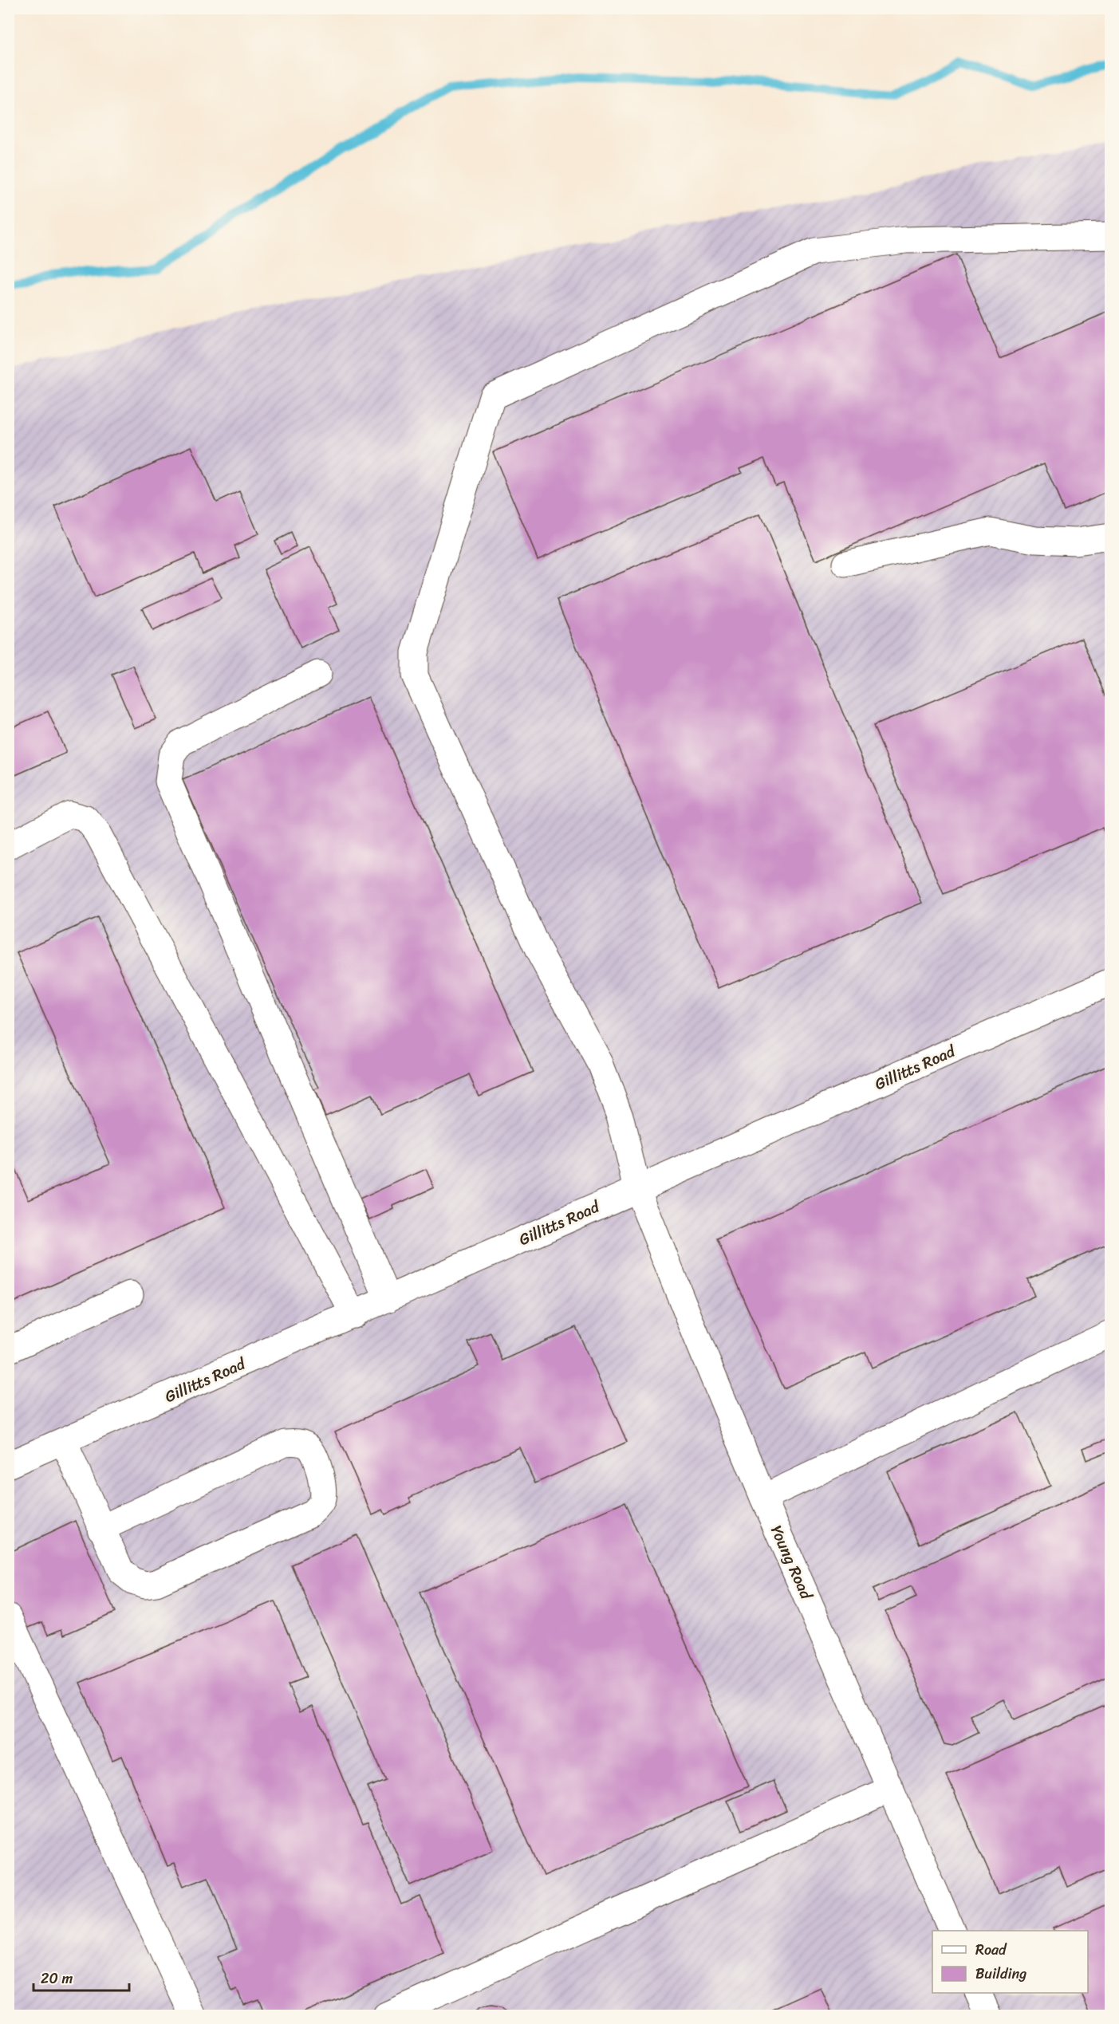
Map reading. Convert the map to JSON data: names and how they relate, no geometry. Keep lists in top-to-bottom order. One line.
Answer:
{"streets":{"lane":["Gillitts Road","Young Road"]},"crossings":[["Gillitts Road","Young Road"]],"legend":["Road","Building"],"scale_bar":"20 m"}
